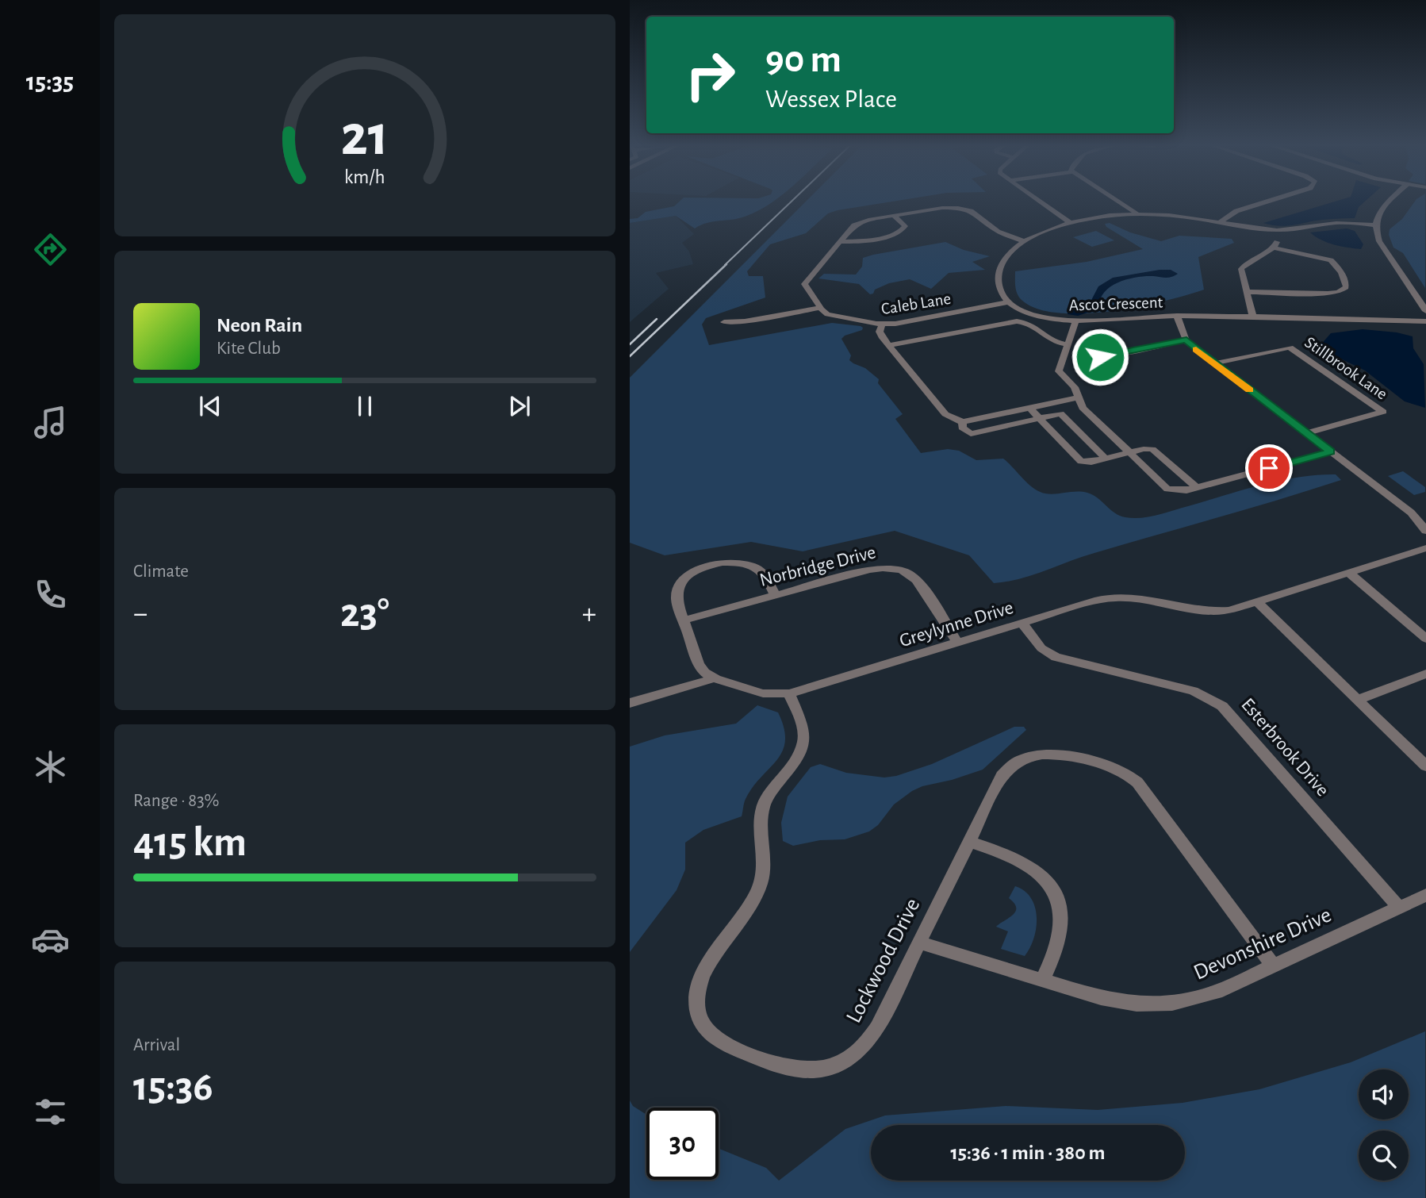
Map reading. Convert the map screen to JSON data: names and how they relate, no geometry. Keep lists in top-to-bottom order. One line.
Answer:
{"streets":{"street":["Caleb Lane","Ascot Crescent","Stillbrook Lane","Norbridge Drive","Greylynne Drive","Esterbrook Drive","Devonshire Drive","Lockwood Drive"]},"crossings":[["Caleb Lane","Ascot Crescent"],["Norbridge Drive","Greylynne Drive"],["Greylynne Drive","Esterbrook Drive"],["Greylynne Drive","Lockwood Drive"],["Esterbrook Drive","Devonshire Drive"],["Devonshire Drive","Lockwood Drive"]],"page":{"tabs":"15:35","turn":["90 m","Wessex Place"],"song":["Neon Rain","Kite Club"],"tile":["Climate",["Range · 83%","415 km"],["Arrival","15:36"]],"heat":["−","23°","+"],"limit":"30","trip":"15:36 · 1 min · 380 m","gauge":["21","km/h"]}}
